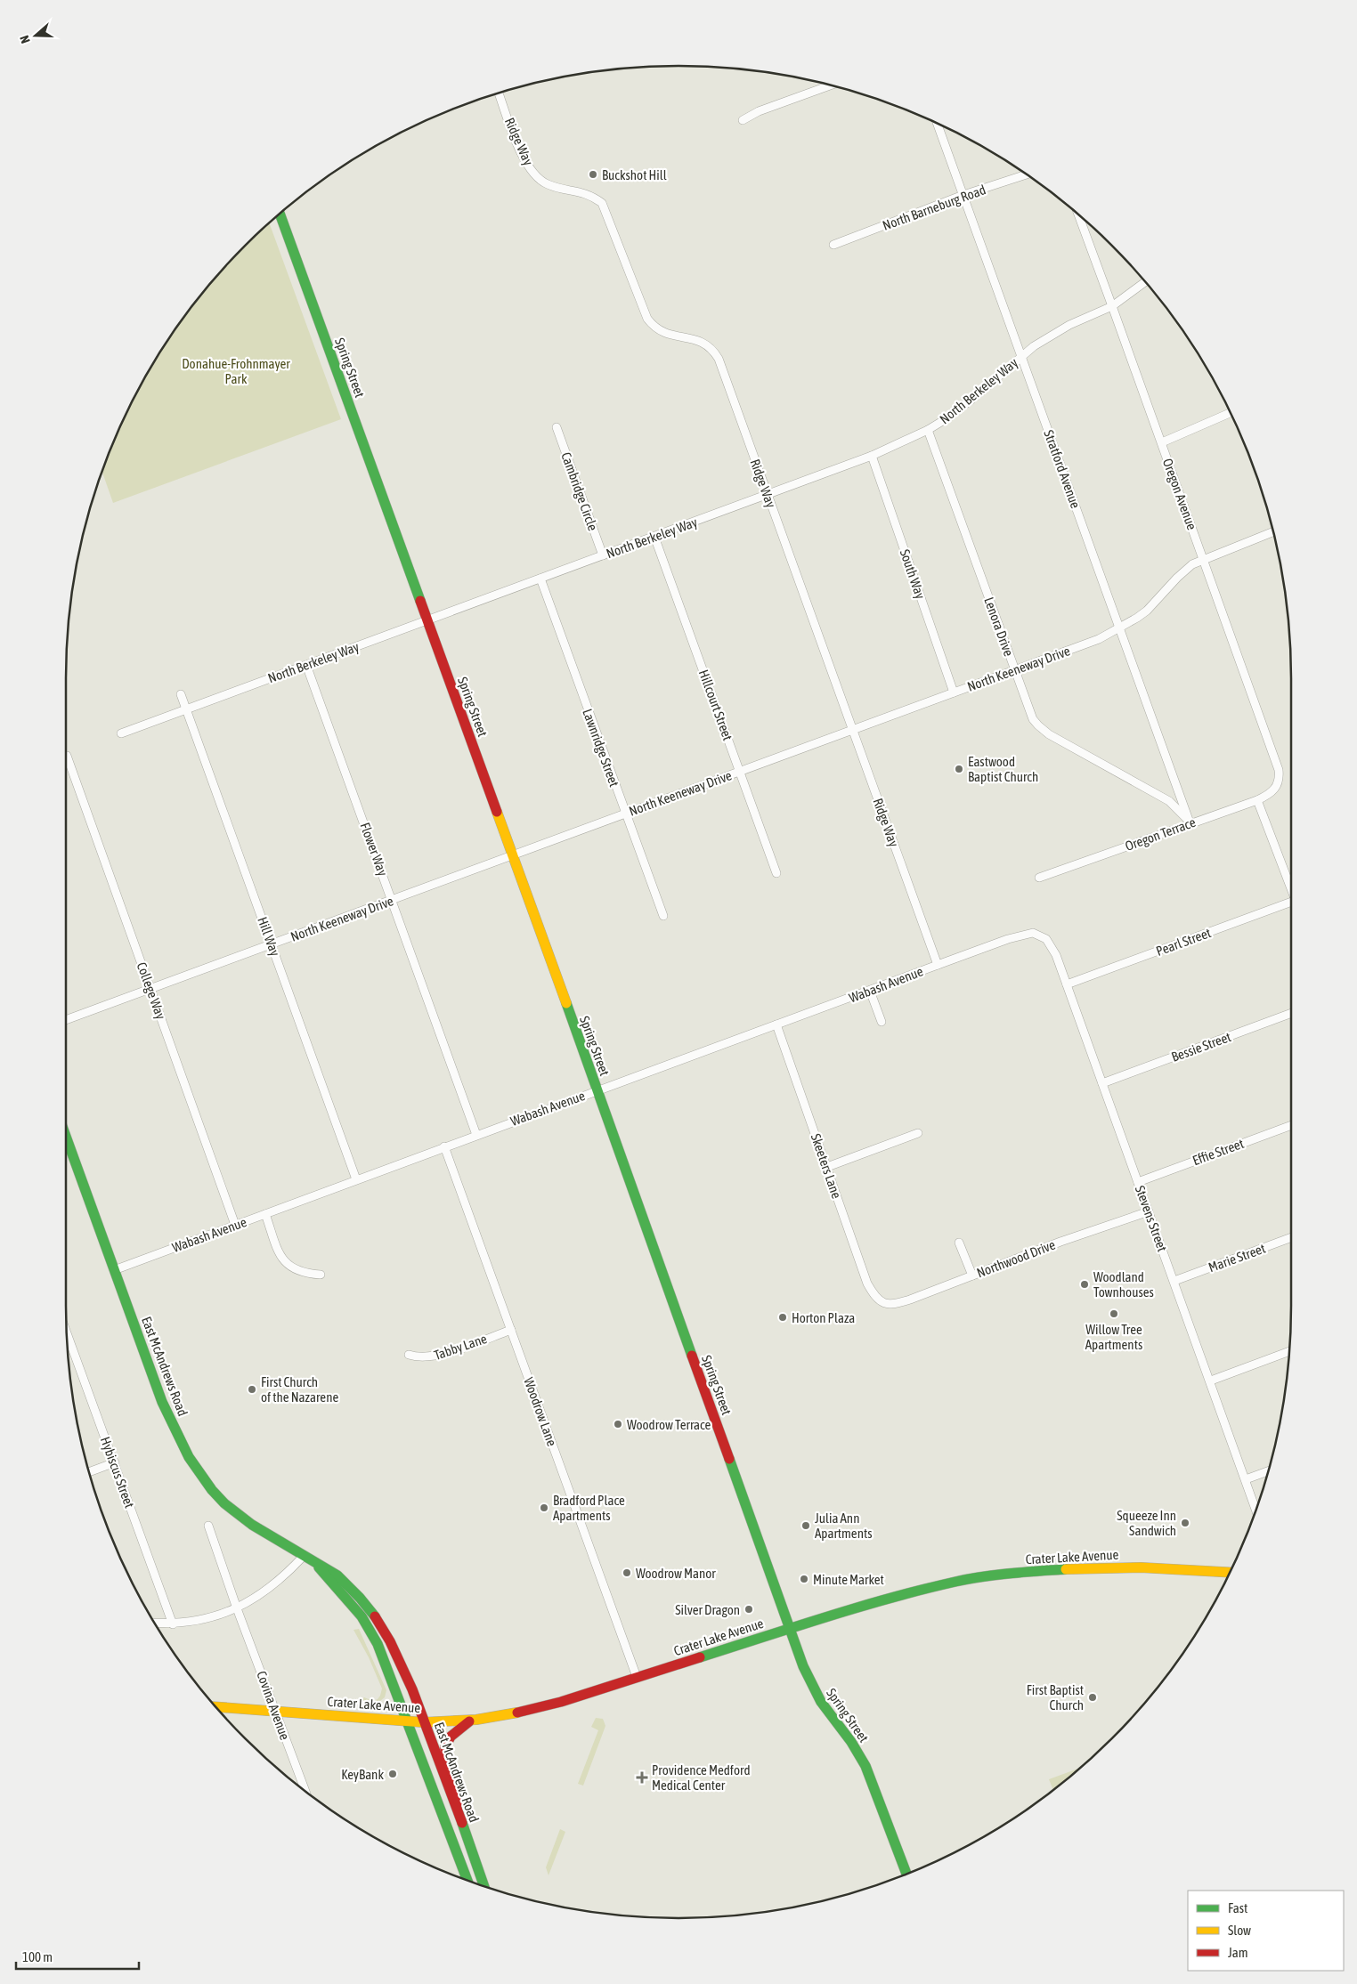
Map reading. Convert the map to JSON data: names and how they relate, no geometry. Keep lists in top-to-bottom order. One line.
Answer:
{"streets":{"main road":["Spring Street","East McAndrews Road","Crater Lake Avenue"],"street":["Ridge Way","North Barneburg Road","North Berkeley Way","Stratford Avenue","Cambridge Circle","Oregon Avenue","South Way","Lenora Drive","North Keeneway Drive","Hillcourt Street","Lawnridge Street","Oregon Terrace","Flower Way","Hill Way","Pearl Street","Wabash Avenue","College Way","Bessie Street","Effie Street","Skeeters Lane","Stevens Street","Marie Street","Northwood Drive","Tabby Lane","Woodrow Lane","Hybiscus Street","Covina Avenue"]},"crossings":[["Ridge Way","North Berkeley Way"],["Ridge Way","North Keeneway Drive"],["Ridge Way","Wabash Avenue"],["North Barneburg Road","Stratford Avenue"],["Spring Street","North Berkeley Way"],["Spring Street","North Keeneway Drive"],["Spring Street","Wabash Avenue"],["Spring Street","Crater Lake Avenue"],["North Berkeley Way","Stratford Avenue"],["North Berkeley Way","Cambridge Circle"],["North Berkeley Way","Oregon Avenue"],["North Berkeley Way","South Way"],["North Berkeley Way","Lenora Drive"],["North Berkeley Way","Hillcourt Street"],["North Berkeley Way","Lawnridge Street"],["North Berkeley Way","Flower Way"],["North Berkeley Way","Hill Way"],["Stratford Avenue","Lenora Drive"],["Stratford Avenue","North Keeneway Drive"],["Stratford Avenue","Oregon Terrace"],["Oregon Avenue","North Keeneway Drive"],["Oregon Avenue","Oregon Terrace"],["South Way","North Keeneway Drive"],["Lenora Drive","North Keeneway Drive"],["Lenora Drive","Oregon Terrace"],["North Keeneway Drive","Hillcourt Street"],["North Keeneway Drive","Lawnridge Street"],["North Keeneway Drive","Flower Way"],["North Keeneway Drive","Hill Way"],["North Keeneway Drive","College Way"],["Flower Way","Wabash Avenue"],["Hill Way","Wabash Avenue"],["Pearl Street","Stevens Street"],["Wabash Avenue","College Way"],["Wabash Avenue","Skeeters Lane"],["Wabash Avenue","Stevens Street"],["Wabash Avenue","East McAndrews Road"],["Wabash Avenue","Woodrow Lane"],["Bessie Street","Stevens Street"],["Effie Street","Stevens Street"],["Skeeters Lane","Northwood Drive"],["Stevens Street","Marie Street"],["Stevens Street","Northwood Drive"],["Tabby Lane","Woodrow Lane"],["East McAndrews Road","Crater Lake Avenue"],["Woodrow Lane","Crater Lake Avenue"],["Crater Lake Avenue","Covina Avenue"]],"parks":["Donahue-Frohnmayer Park"],"places":{"other":["Buckshot Hill","Eastwood Baptist Church","Woodland Townhouses","Willow Tree Apartments","Horton Plaza","First Church of the Nazarene","Woodrow Terrace","Bradford Place Apartments","Squeeze Inn Sandwich","Julia Ann Apartments","Woodrow Manor","Minute Market","Silver Dragon","First Baptist Church","KeyBank"],"health":["Providence Medford Medical Center"]},"legend":["Fast","Slow","Jam"],"scale_bar":"100 m","north":"left"}
